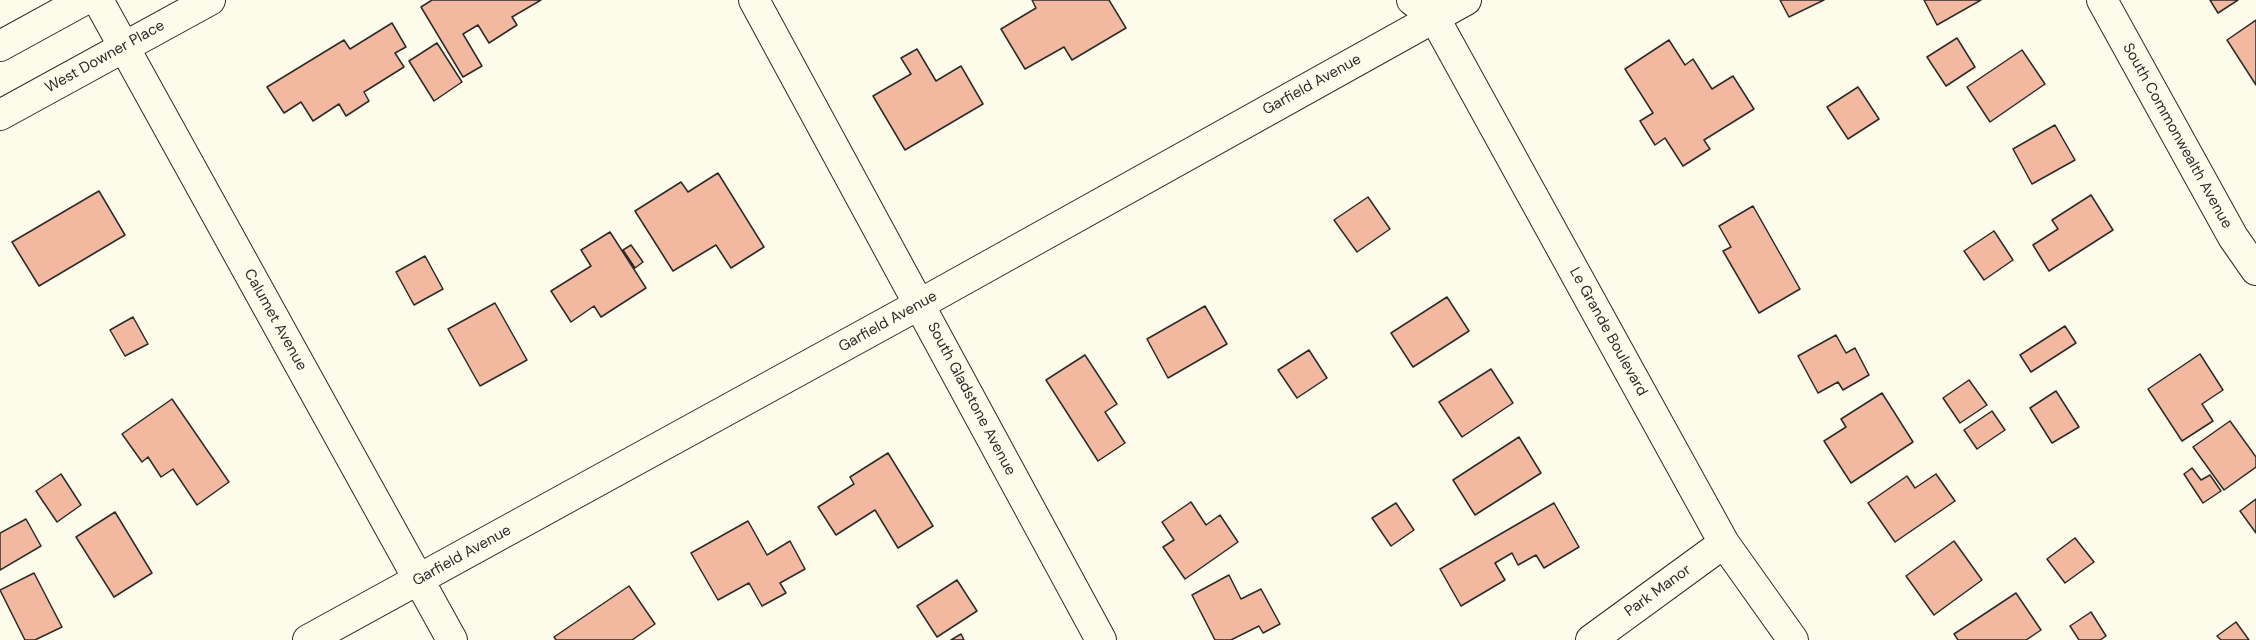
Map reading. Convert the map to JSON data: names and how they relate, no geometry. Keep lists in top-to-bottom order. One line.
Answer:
{"streets":{"street":["West Downer Place","Garfield Avenue","South Commonwealth Avenue","Calumet Avenue","Le Grande Boulevard","South Gladstone Avenue","Park Manor"]},"crossings":[["West Downer Place","Calumet Avenue"],["Garfield Avenue","Calumet Avenue"],["Garfield Avenue","Le Grande Boulevard"],["Garfield Avenue","South Gladstone Avenue"],["Le Grande Boulevard","Park Manor"]]}
